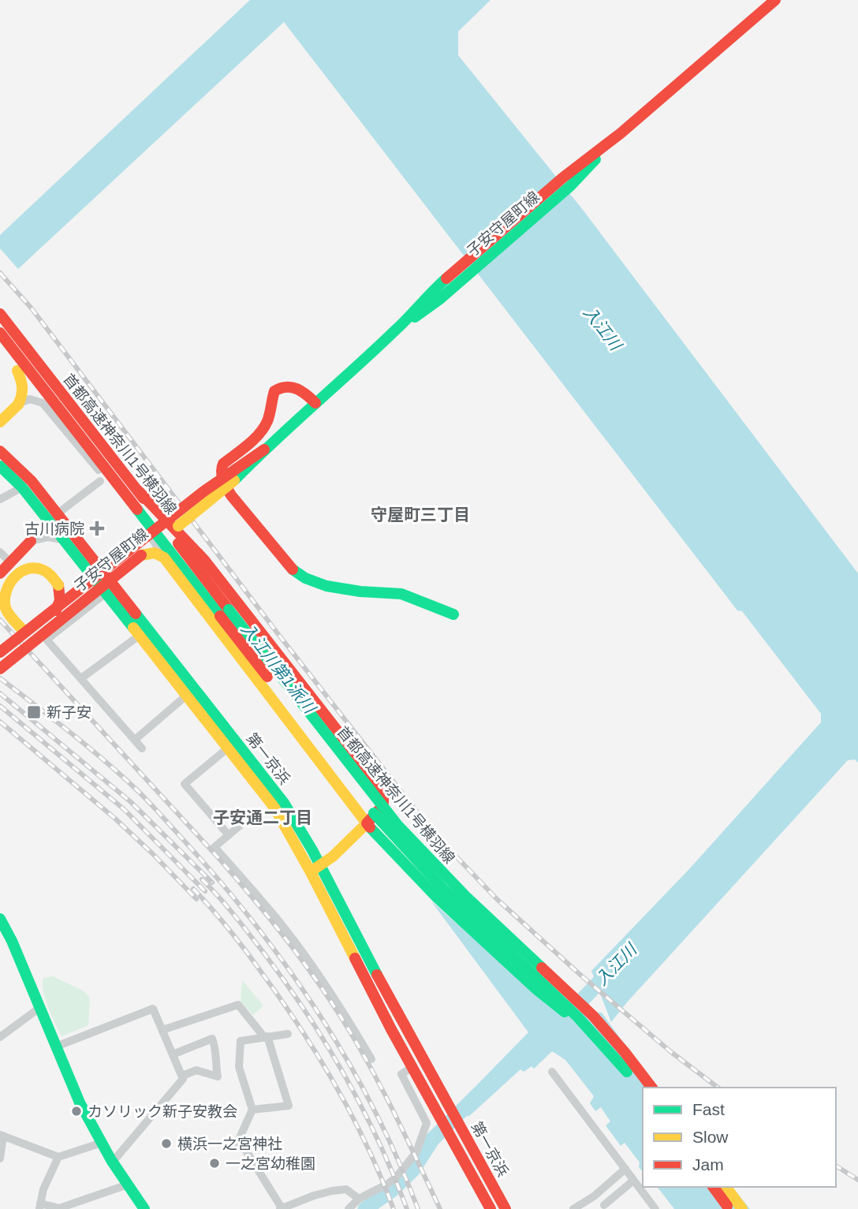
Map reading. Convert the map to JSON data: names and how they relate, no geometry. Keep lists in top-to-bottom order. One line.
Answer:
{"streets":{"main road":["子安守屋町線","首都高速神奈川1号横羽線","第一京浜"]},"districts":["守屋町三丁目","子安通二丁目"],"water":["入江川","入江川第1派川"],"places":{"health":["古川病院"],"transit":["新子安"],"other":["カソリック新子安教会","横浜一之宮神社","一之宮幼稚園"]},"legend":["Fast","Slow","Jam"]}
